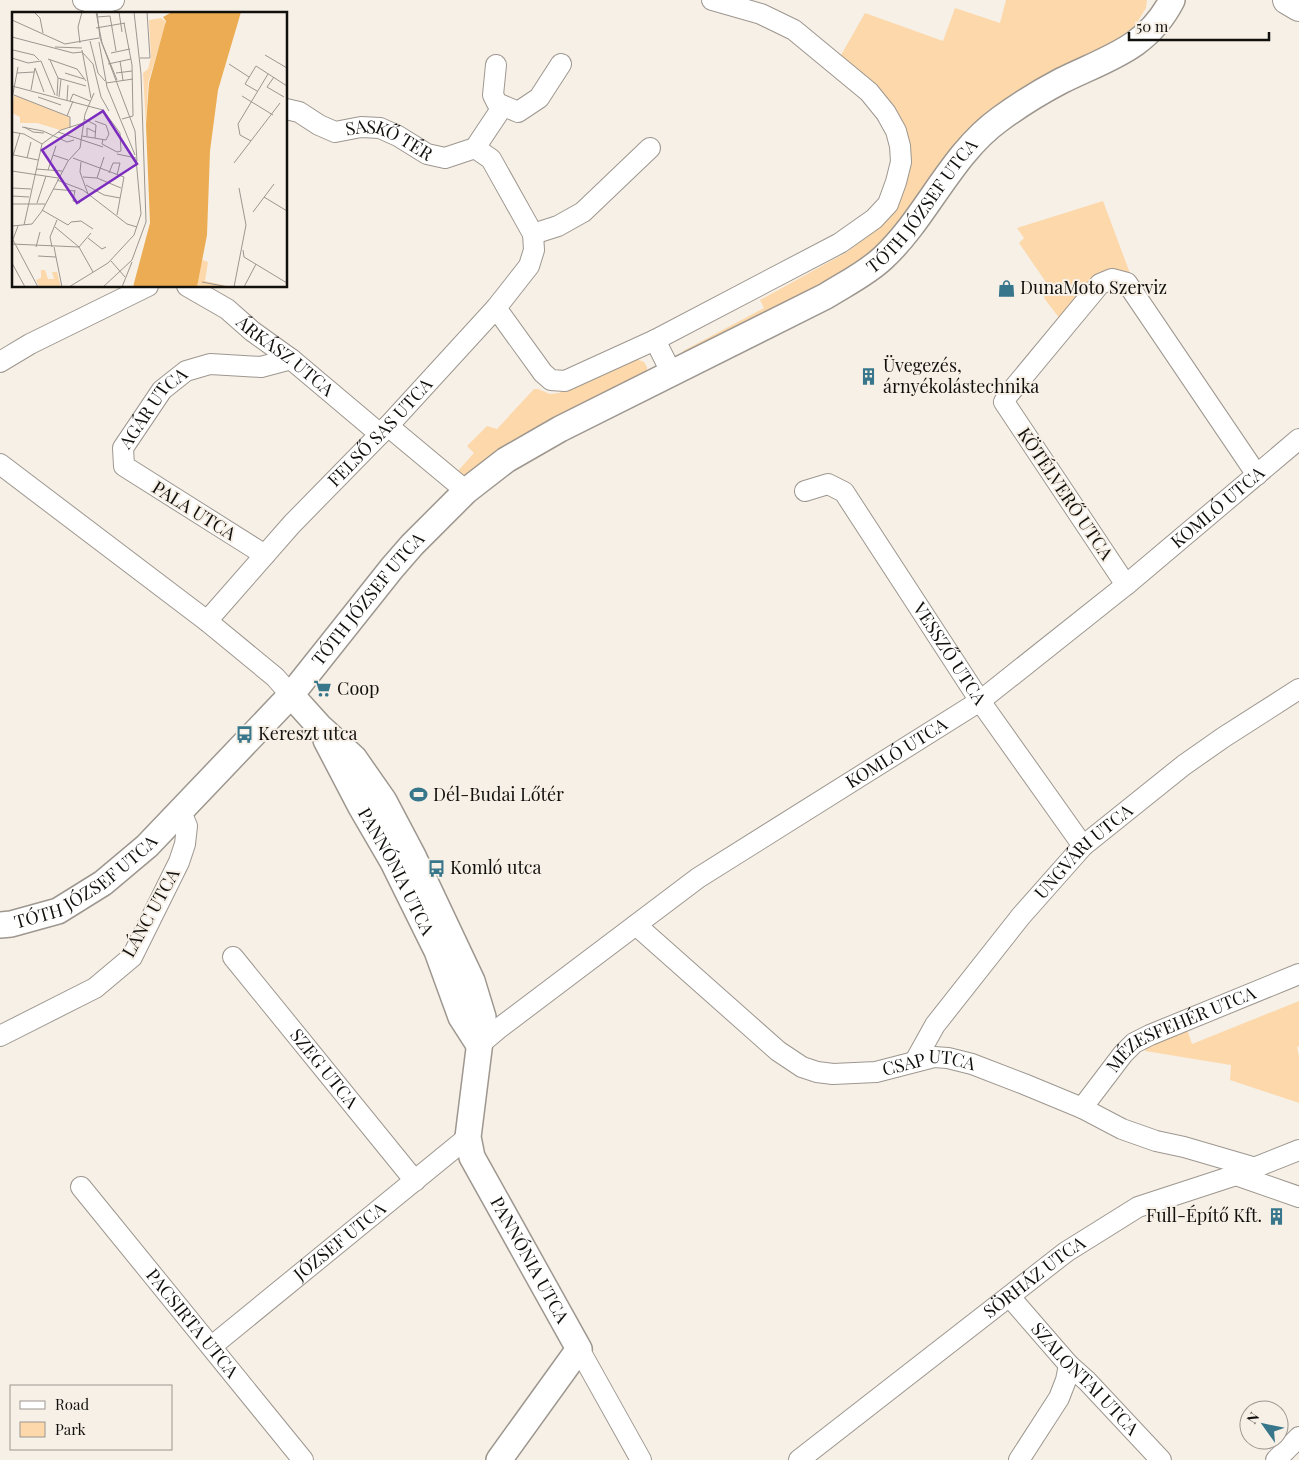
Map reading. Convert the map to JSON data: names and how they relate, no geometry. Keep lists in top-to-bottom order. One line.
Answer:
{"streets":{"street":["SASKŐ TÉR","TÓTH JÓZSEF UTCA","ÁRKÁSZ UTCA","AGÁR UTCA","FELSŐ SAS UTCA","KÖTÉLVERŐ UTCA","KOMLÓ UTCA","PALA UTCA","VESSZŐ UTCA","UNGVÁRI UTCA","PANNÓNIA UTCA","LÁNC UTCA","MÉZESFEHÉR UTCA","SZEG UTCA","CSAP UTCA","JÓZSEF UTCA","SÖRHÁZ UTCA","PACSIRTA UTCA","SZALONTAI UTCA"]},"crossings":[["TÓTH JÓZSEF UTCA","ÁRKÁSZ UTCA"],["TÓTH JÓZSEF UTCA","FELSŐ SAS UTCA"],["TÓTH JÓZSEF UTCA","PANNÓNIA UTCA"],["TÓTH JÓZSEF UTCA","LÁNC UTCA"],["ÁRKÁSZ UTCA","AGÁR UTCA"],["ÁRKÁSZ UTCA","FELSŐ SAS UTCA"],["AGÁR UTCA","PALA UTCA"],["FELSŐ SAS UTCA","PALA UTCA"],["KÖTÉLVERŐ UTCA","KOMLÓ UTCA"],["KOMLÓ UTCA","VESSZŐ UTCA"],["KOMLÓ UTCA","PANNÓNIA UTCA"],["KOMLÓ UTCA","CSAP UTCA"],["VESSZŐ UTCA","UNGVÁRI UTCA"],["UNGVÁRI UTCA","CSAP UTCA"],["PANNÓNIA UTCA","JÓZSEF UTCA"],["MÉZESFEHÉR UTCA","CSAP UTCA"],["SZEG UTCA","JÓZSEF UTCA"],["CSAP UTCA","SÖRHÁZ UTCA"],["JÓZSEF UTCA","PACSIRTA UTCA"],["SÖRHÁZ UTCA","SZALONTAI UTCA"]],"places":{"shop":["DunaMoto Szerviz"],"building":["Üvegezés, árnyékolástechnika","Full-Építő Kft."],"supermarket":["Coop"],"bus stop":["Kereszt utca","Komló utca"],"sports":["Dél-Budai Lőtér"]},"legend":["Road","Park"],"scale_bar":"50 m","north":"top left"}
